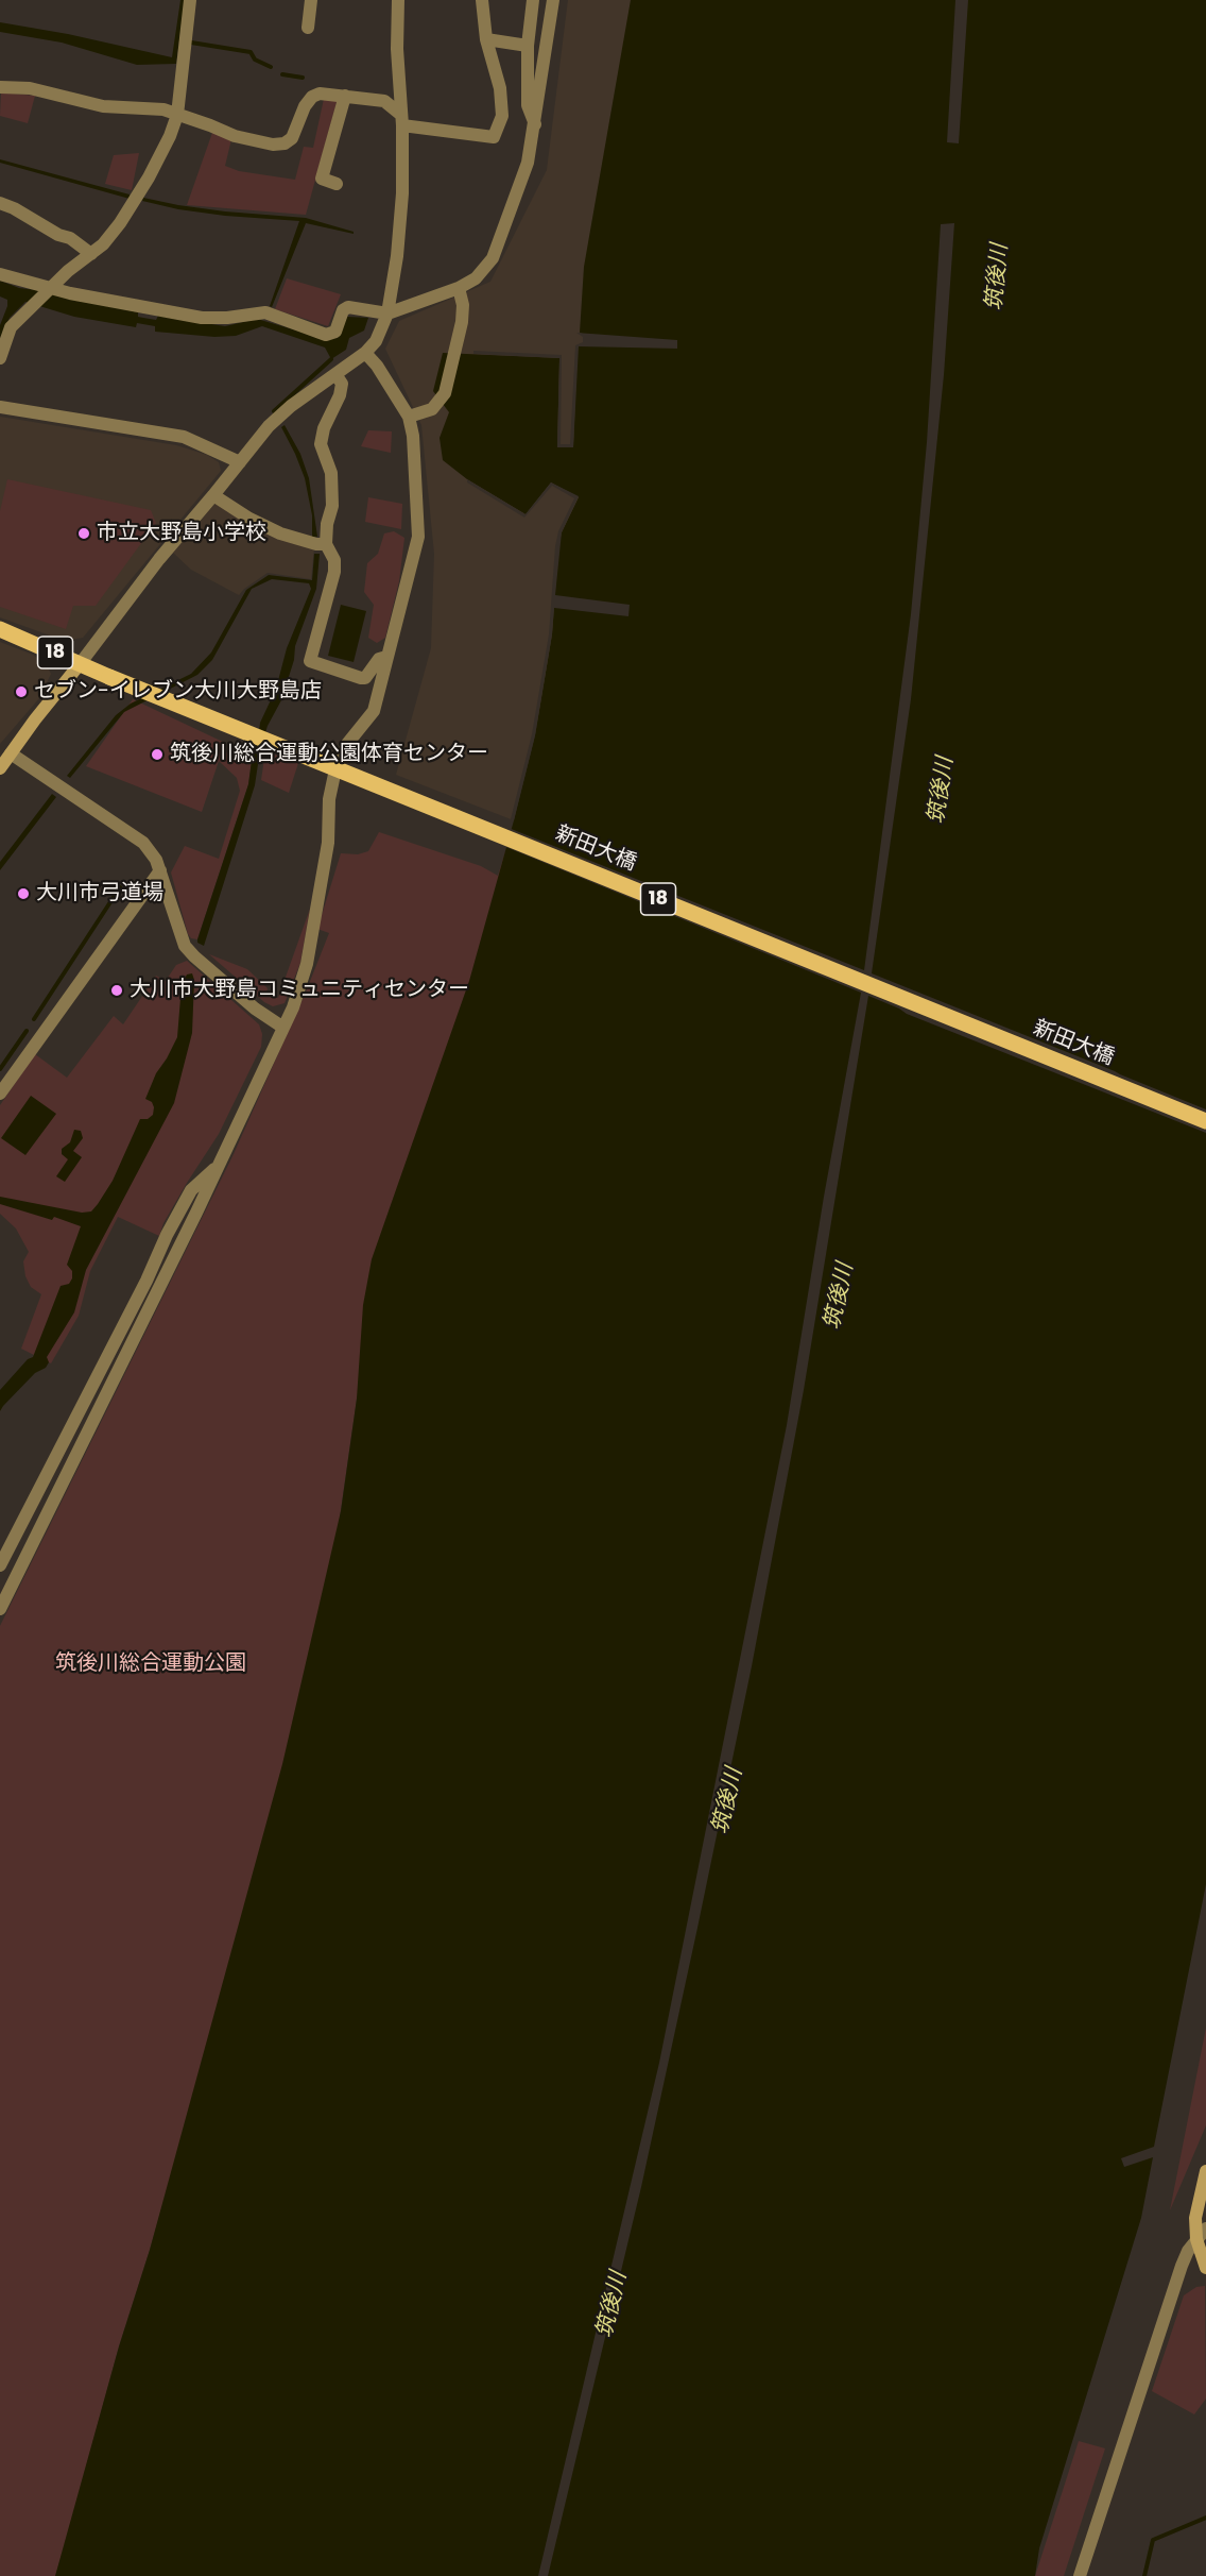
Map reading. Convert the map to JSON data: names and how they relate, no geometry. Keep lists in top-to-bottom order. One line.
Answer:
{"streets":{"main road":["18","新田大橋"]},"crossings":[["18","新田大橋"]],"water":["筑後川"],"parks":["筑後川総合運動公園"],"places":["市立大野島小学校","セブン-イレブン大川大野島店","筑後川総合運動公園体育センター","大川市弓道場","大川市大野島コミュニティセンター"]}
